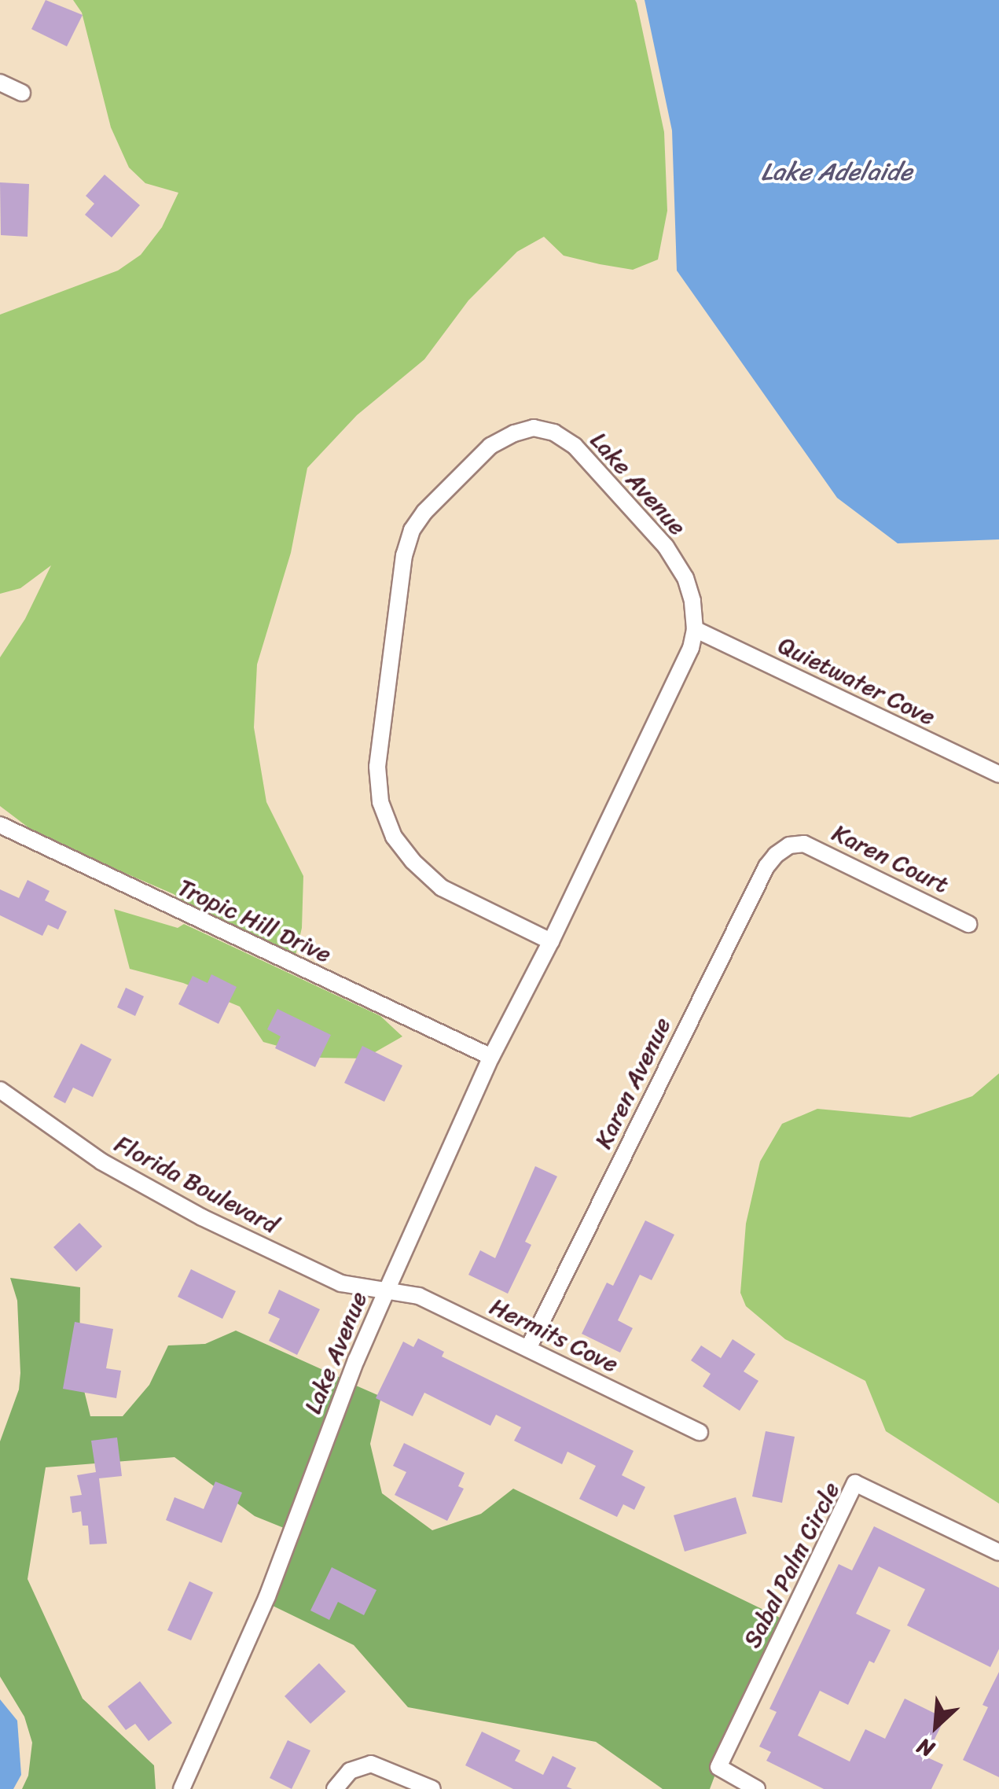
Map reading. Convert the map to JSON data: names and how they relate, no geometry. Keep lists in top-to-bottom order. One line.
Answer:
{"streets":{"street":["Lake Avenue","Quietwater Cove","Karen Court","Tropic Hill Drive","Karen Avenue","Florida Boulevard","Hermits Cove","Sabal Palm Circle"]},"crossings":[["Lake Avenue","Quietwater Cove"],["Lake Avenue","Tropic Hill Drive"],["Lake Avenue","Florida Boulevard"],["Lake Avenue","Hermits Cove"],["Karen Court","Karen Avenue"],["Karen Avenue","Hermits Cove"],["Florida Boulevard","Hermits Cove"]],"water":["Lake Adelaide"],"north":"bottom left"}
